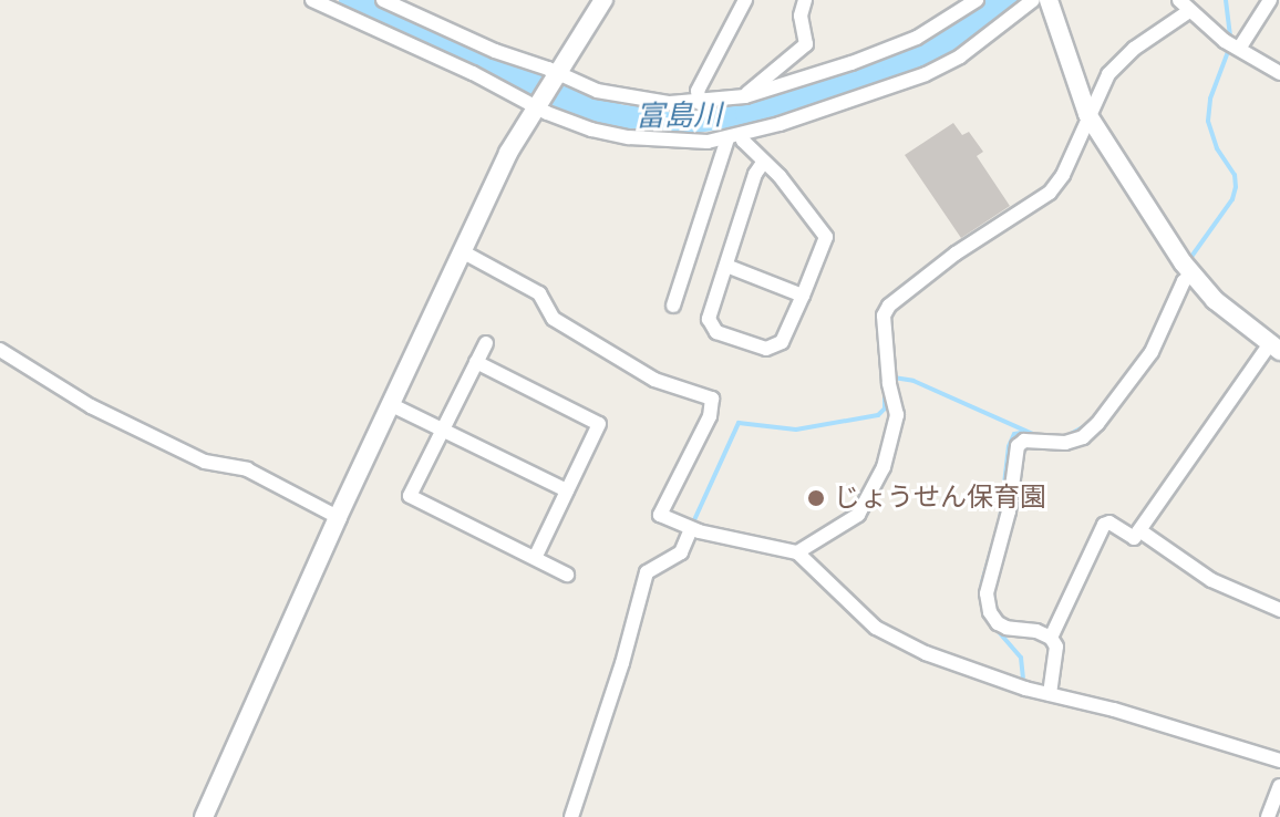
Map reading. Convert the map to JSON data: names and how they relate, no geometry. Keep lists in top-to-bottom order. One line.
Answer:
{"water":["富島川"],"places":["じょうせん保育園"]}
